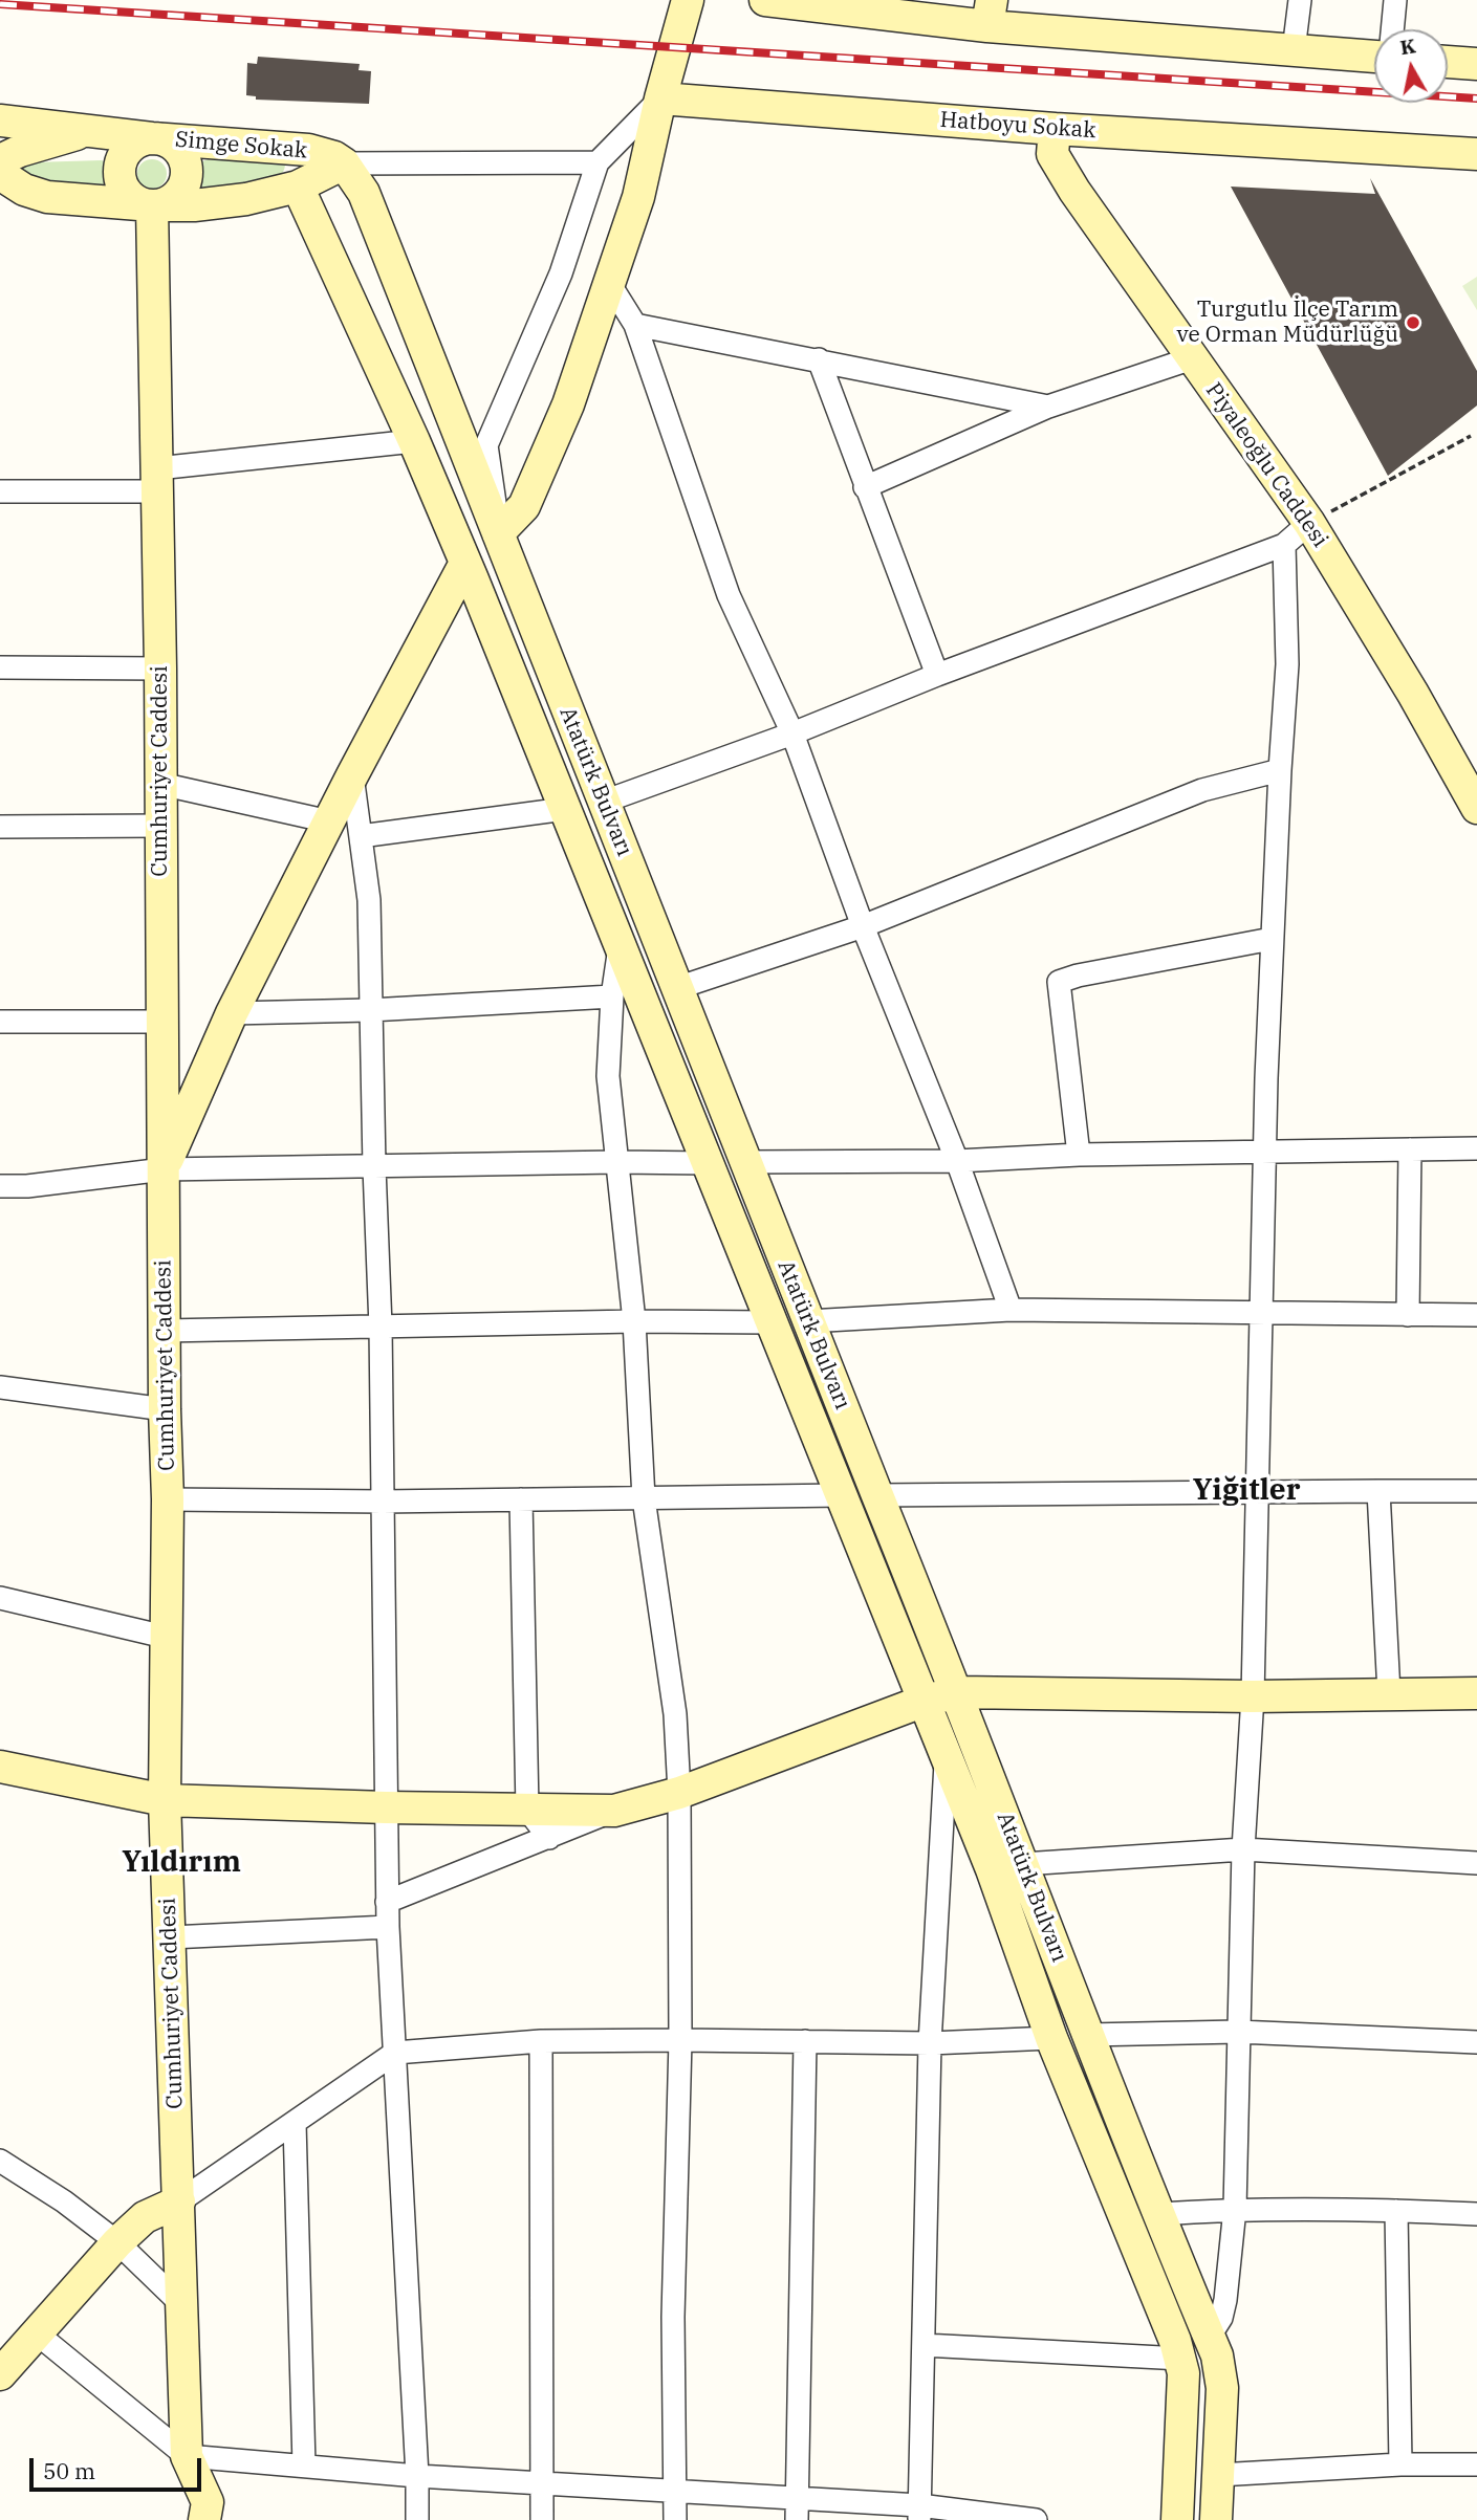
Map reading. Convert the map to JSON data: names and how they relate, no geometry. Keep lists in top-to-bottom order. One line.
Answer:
{"streets":{"main road":["Hatboyu Sokak","Simge Sokak","Piyaleoğlu Caddesi","Cumhuriyet Caddesi","Atatürk Bulvarı"]},"crossings":[["Hatboyu Sokak","Piyaleoğlu Caddesi"],["Simge Sokak","Cumhuriyet Caddesi"],["Simge Sokak","Atatürk Bulvarı"]],"districts":["Yiğitler","Yıldırım"],"places":["Turgutlu İlçe Tarım ve Orman Müdürlüğü"],"scale_bar":"50 m","north":"top"}
